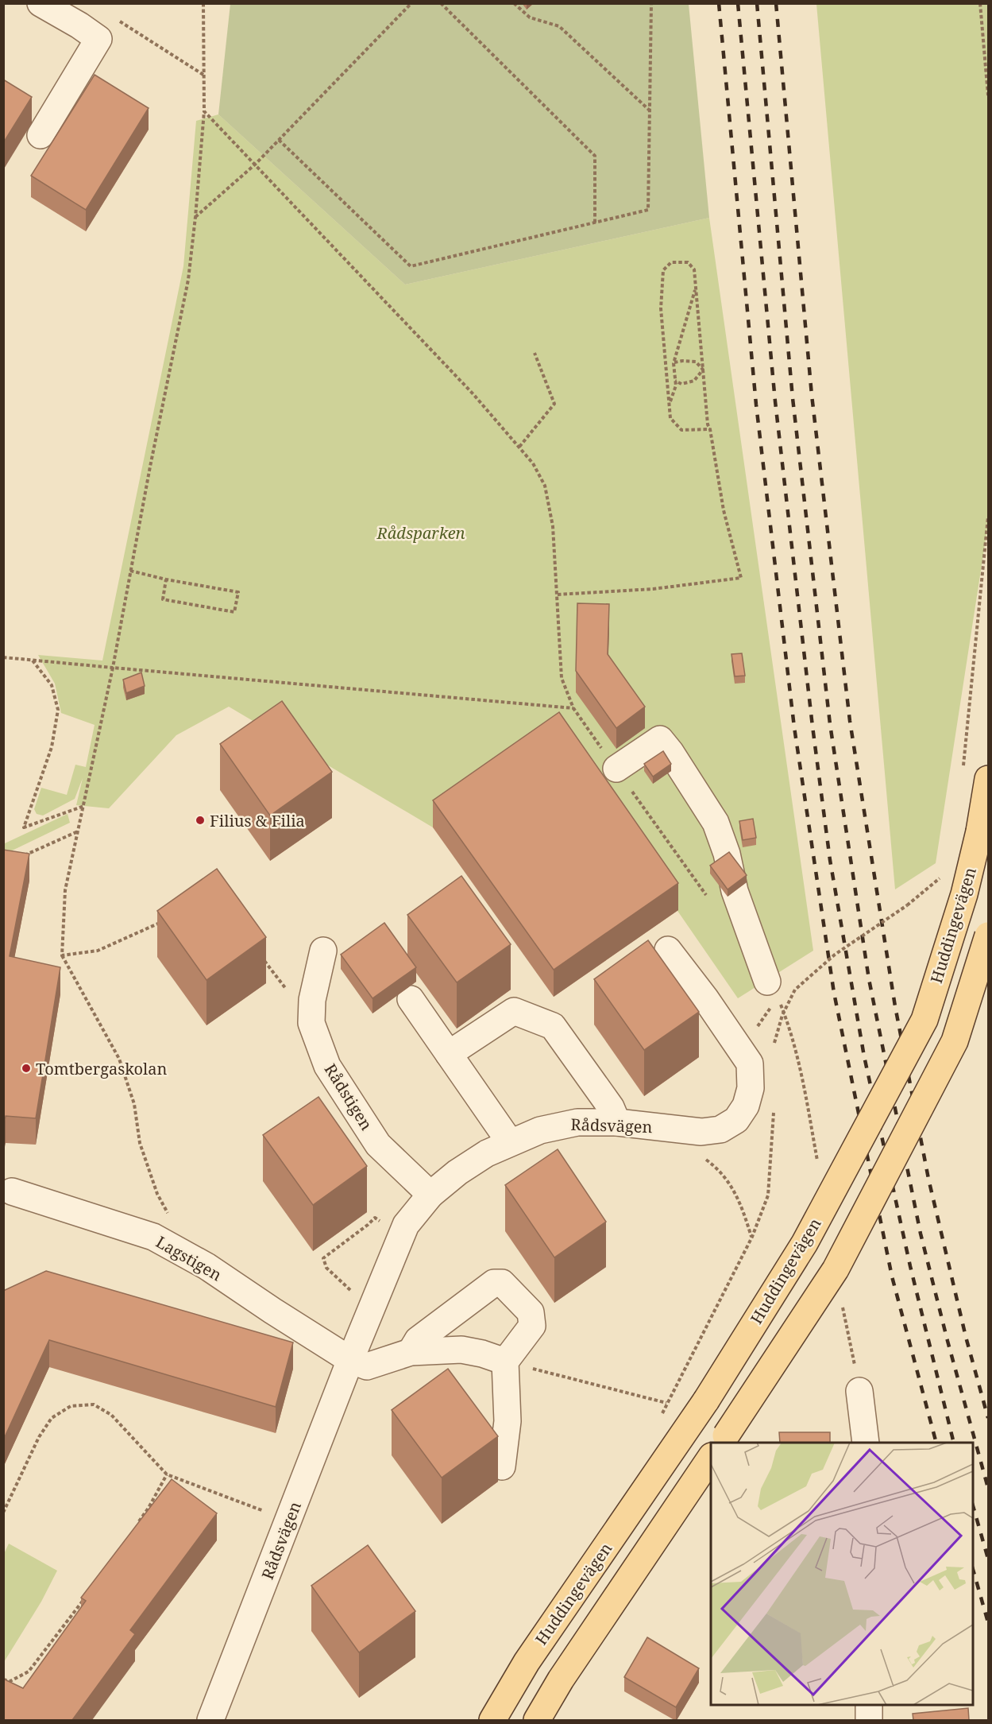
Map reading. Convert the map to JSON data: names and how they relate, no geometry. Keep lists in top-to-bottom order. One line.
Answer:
{"streets":{"main road":["Huddingevägen"],"street":["Rådstigen","Rådsvägen","Lagstigen"]},"crossings":[["Rådstigen","Rådsvägen"],["Rådsvägen","Lagstigen"]],"parks":["Rådsparken"],"places":["Filius & Filia","Tomtbergaskolan"]}
